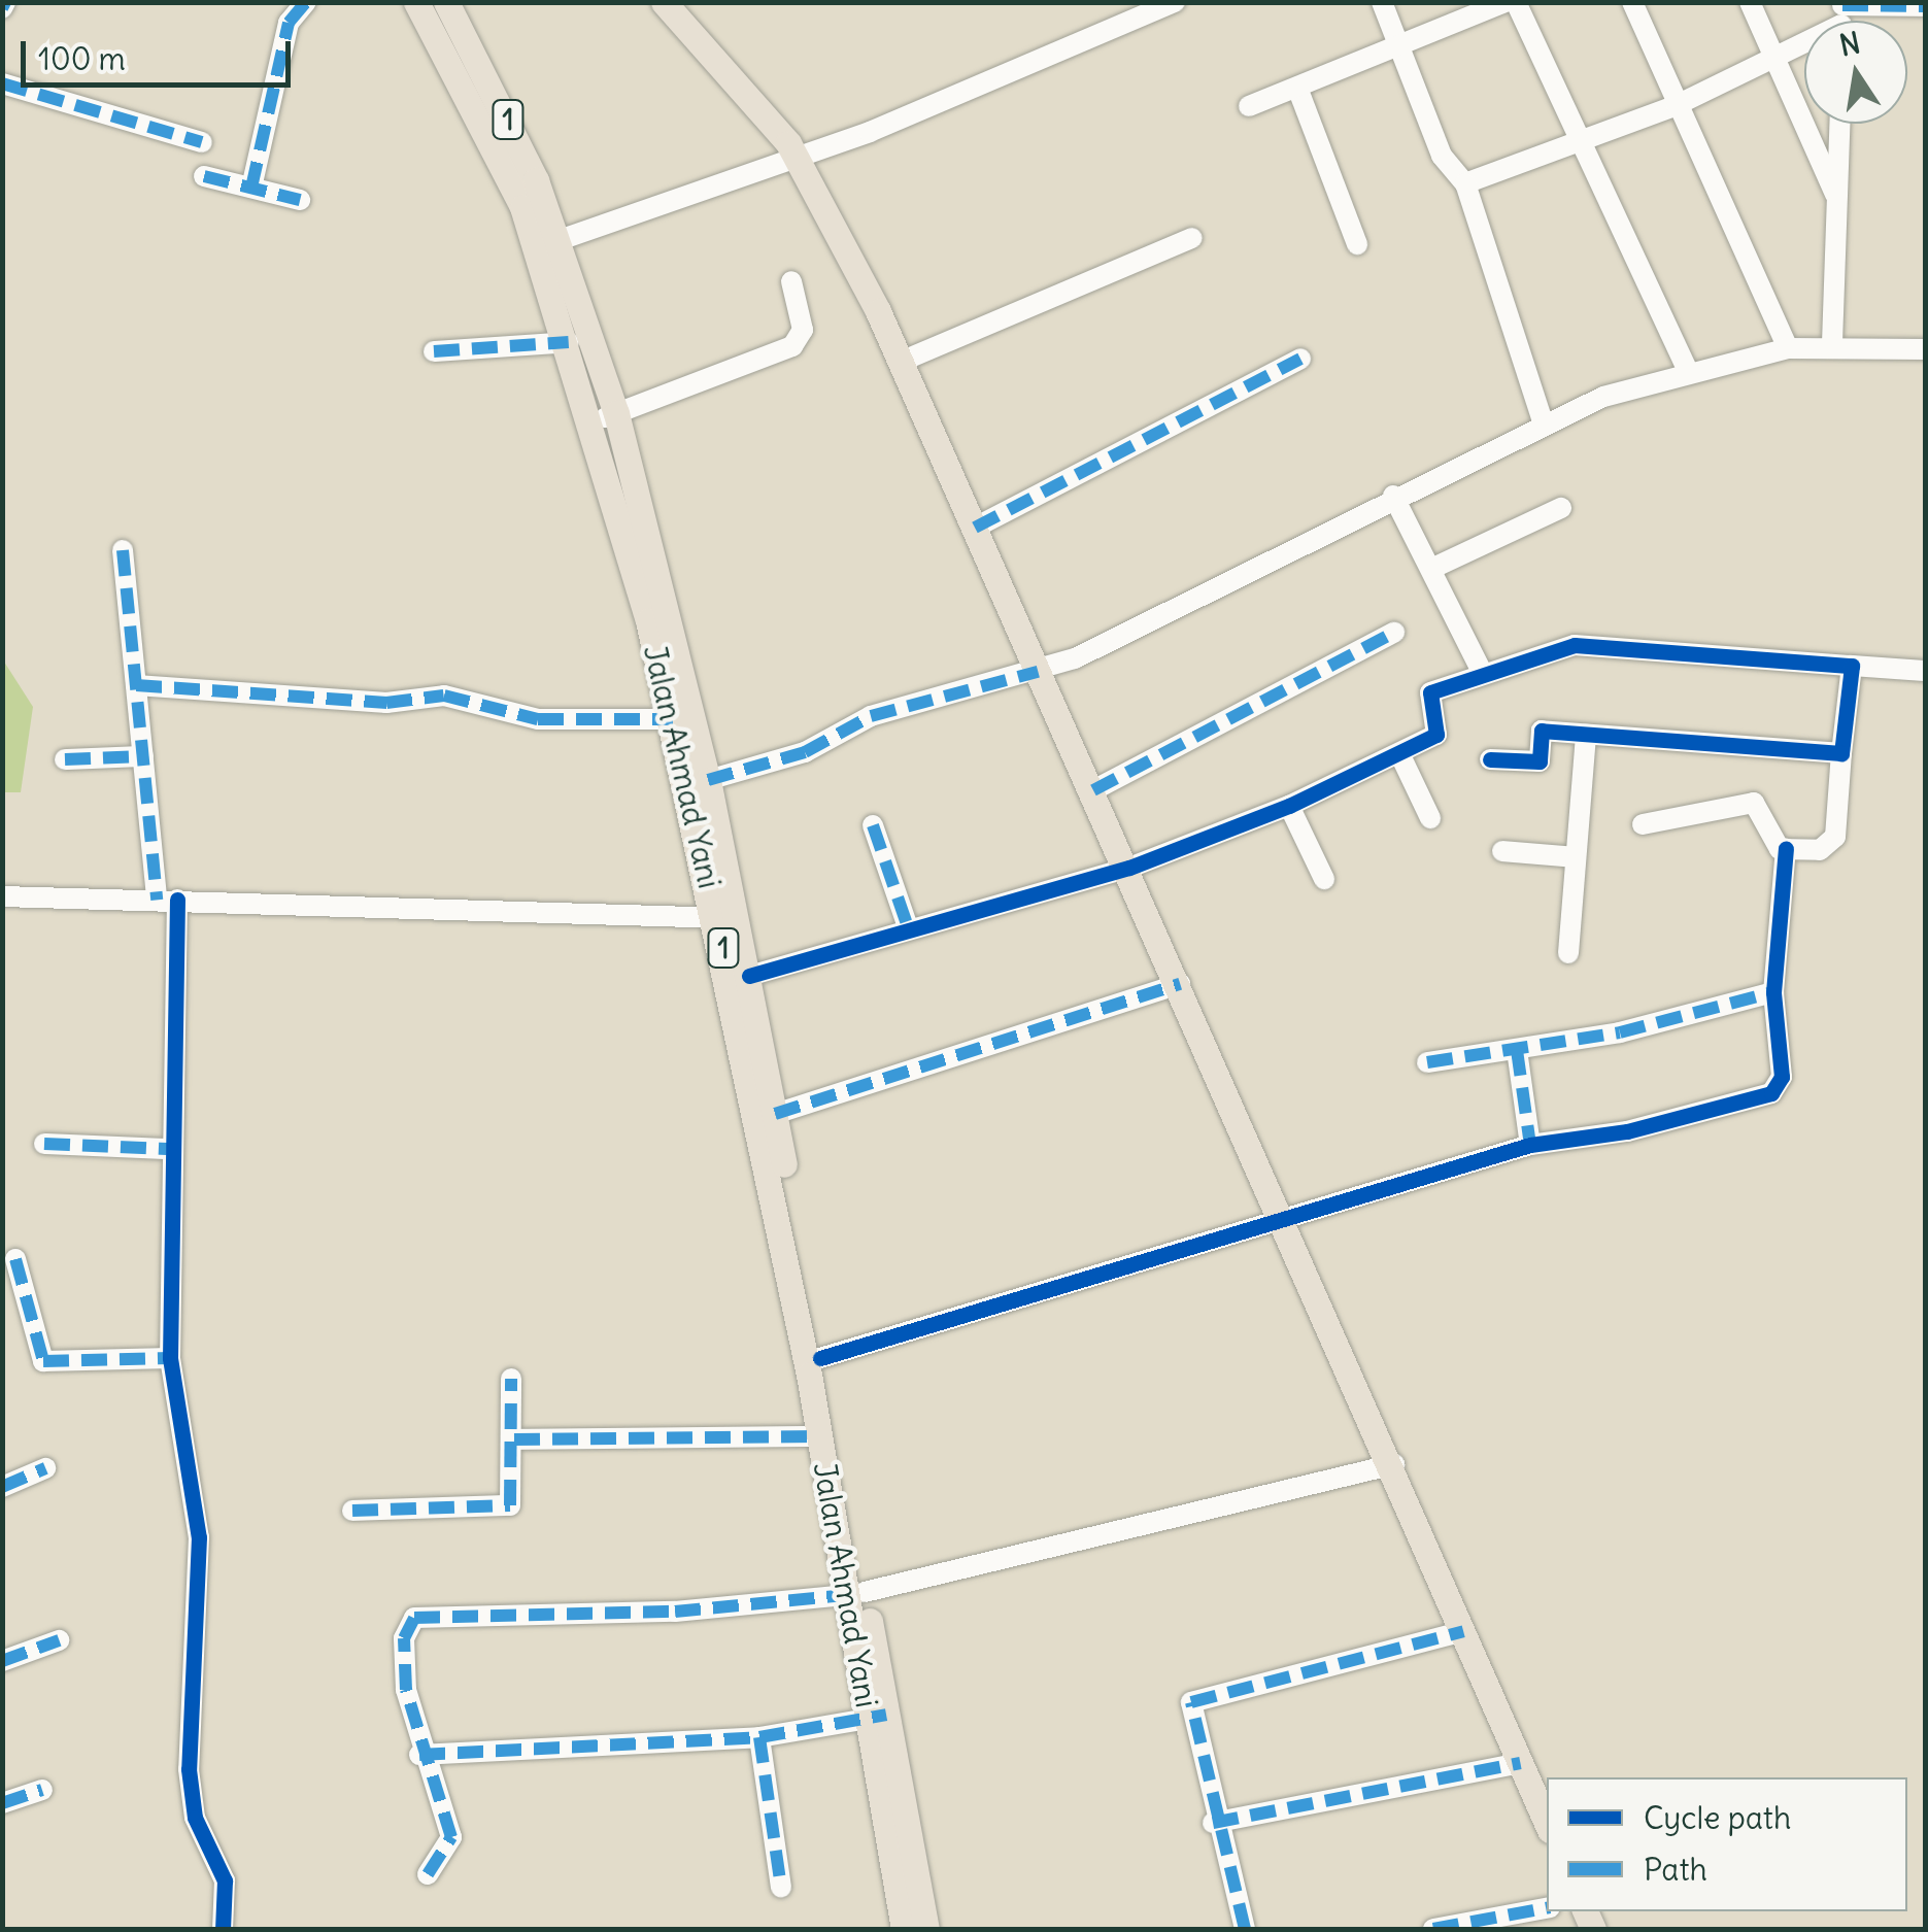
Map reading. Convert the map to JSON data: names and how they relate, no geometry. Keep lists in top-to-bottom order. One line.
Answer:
{"streets":{"main road":["1","Jalan Ahmad Yani"]},"crossings":[["1","Jalan Ahmad Yani"]],"legend":["Cycle path","Path"],"scale_bar":"100 m","north":"top"}
